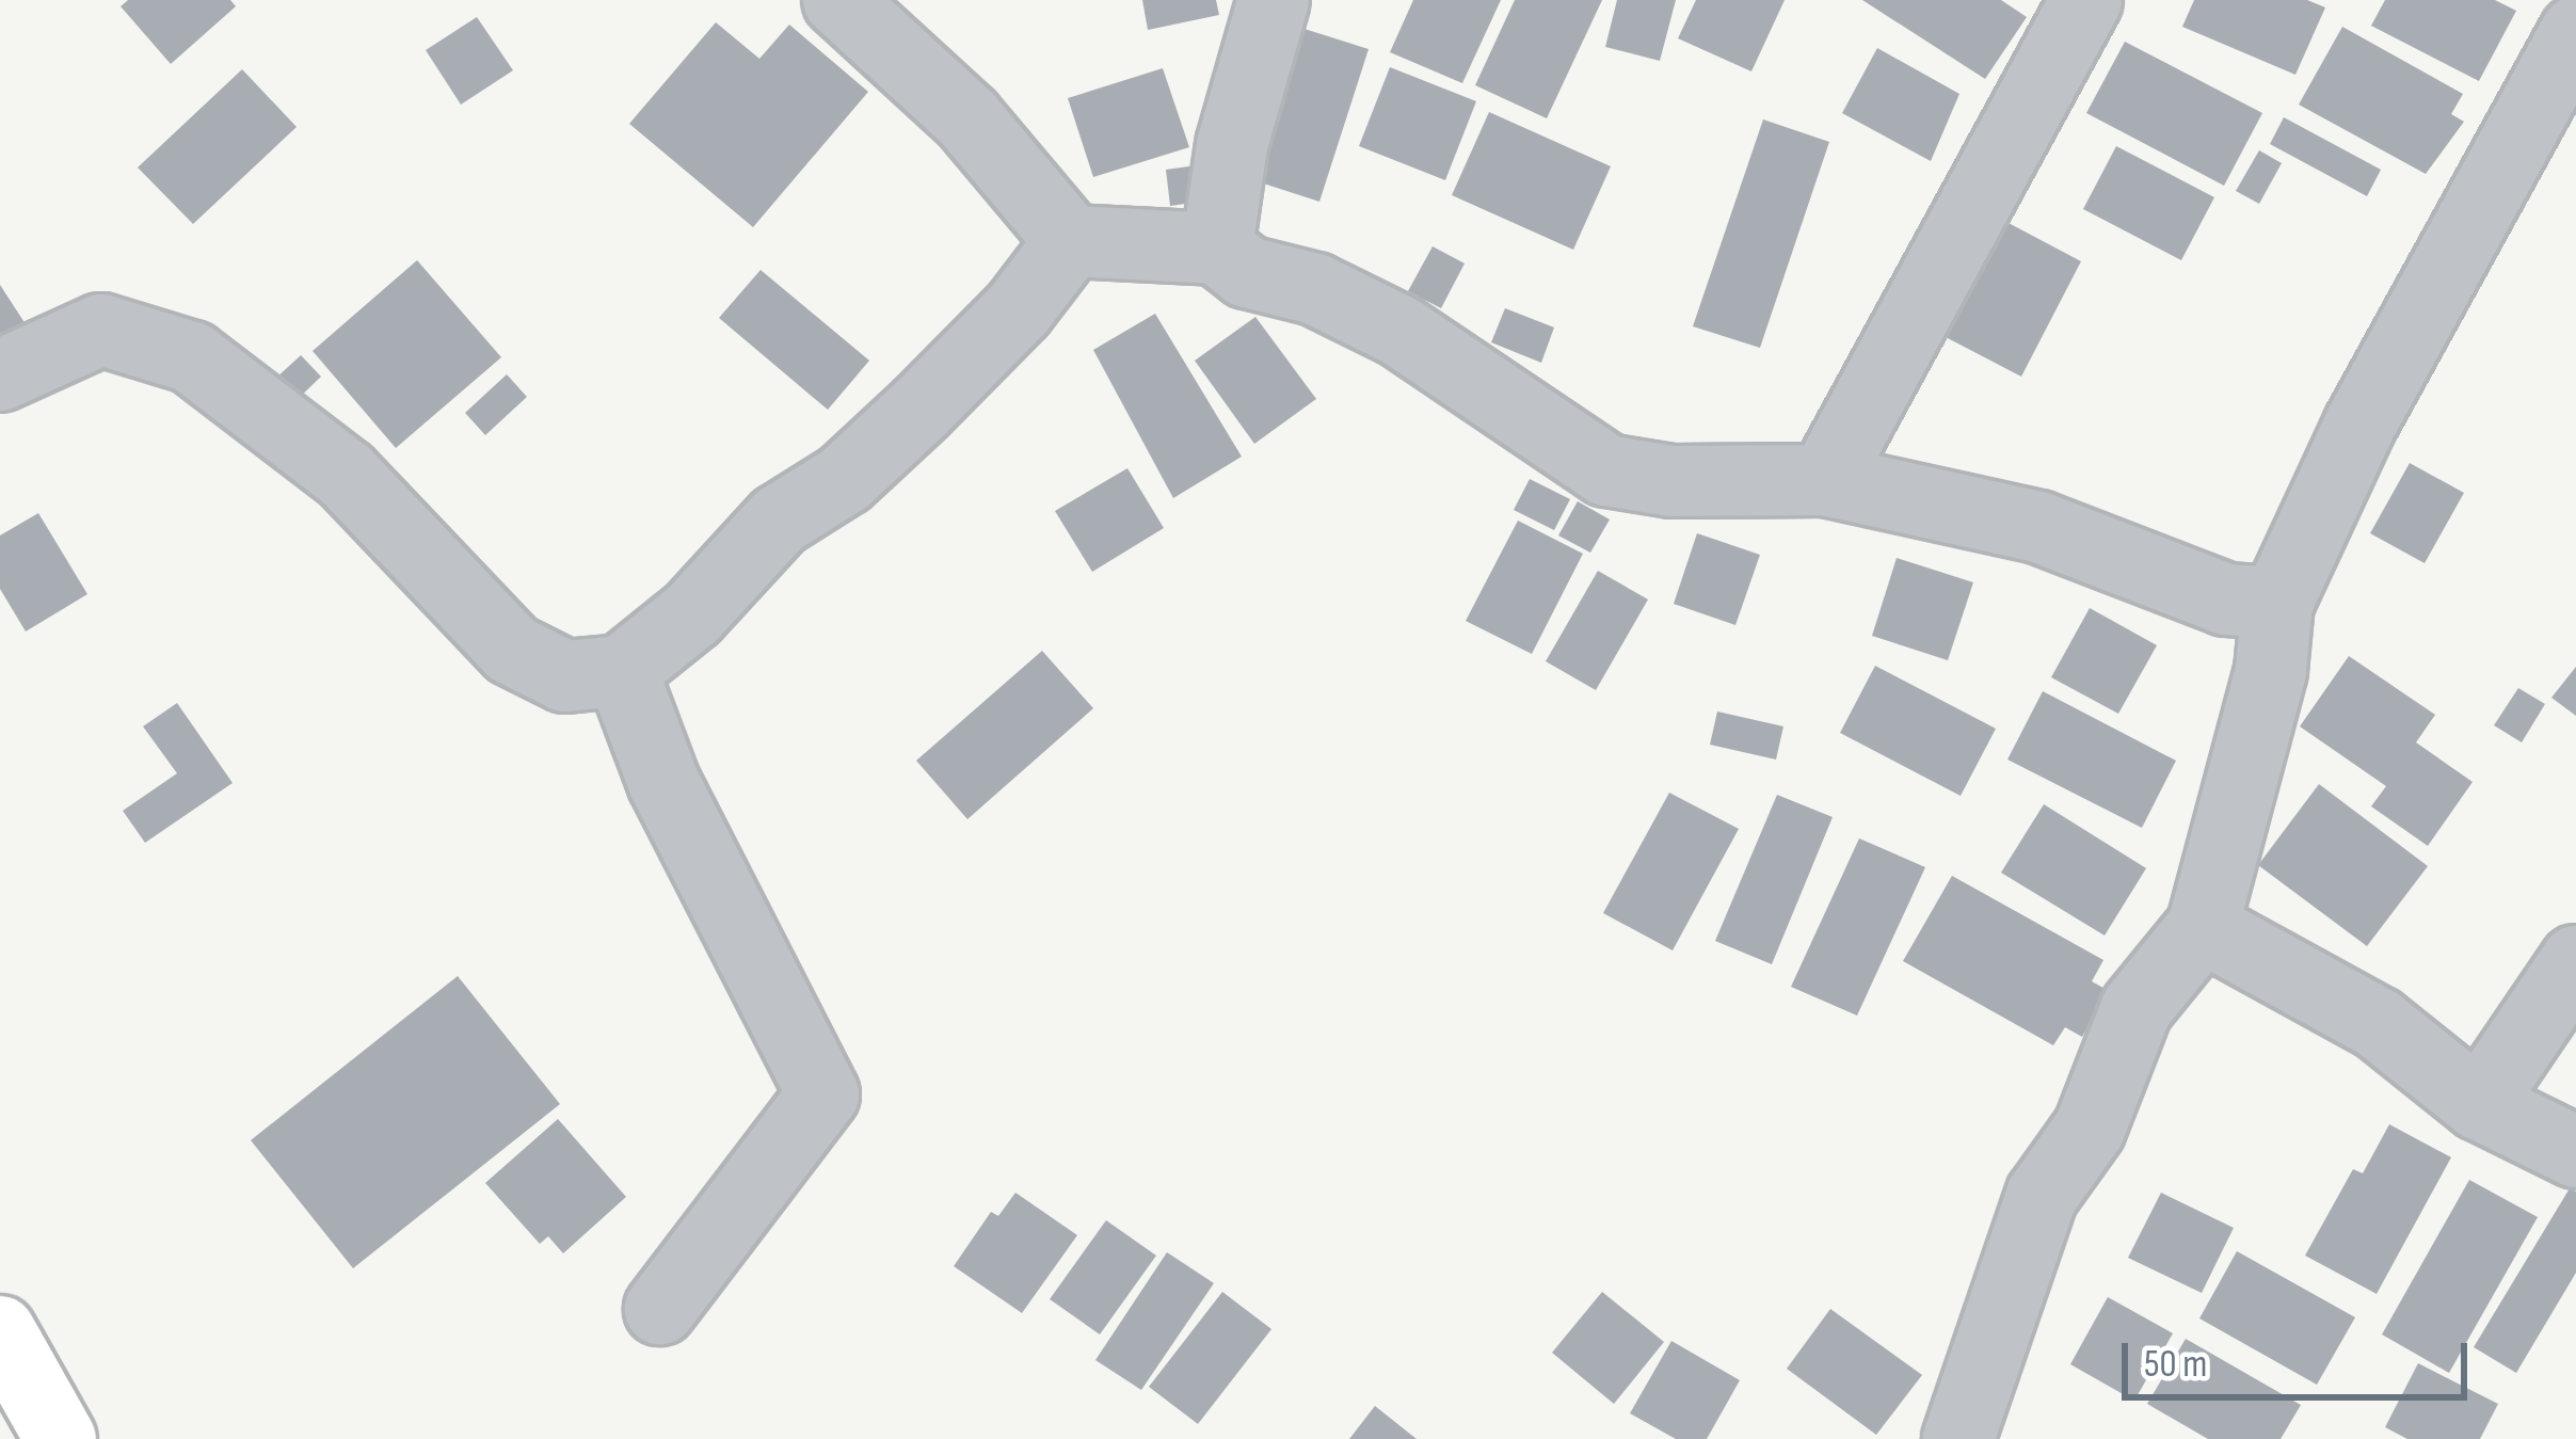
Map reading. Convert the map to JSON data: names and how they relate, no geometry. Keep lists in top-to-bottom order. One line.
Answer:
{"scale_bar":"50 m"}
